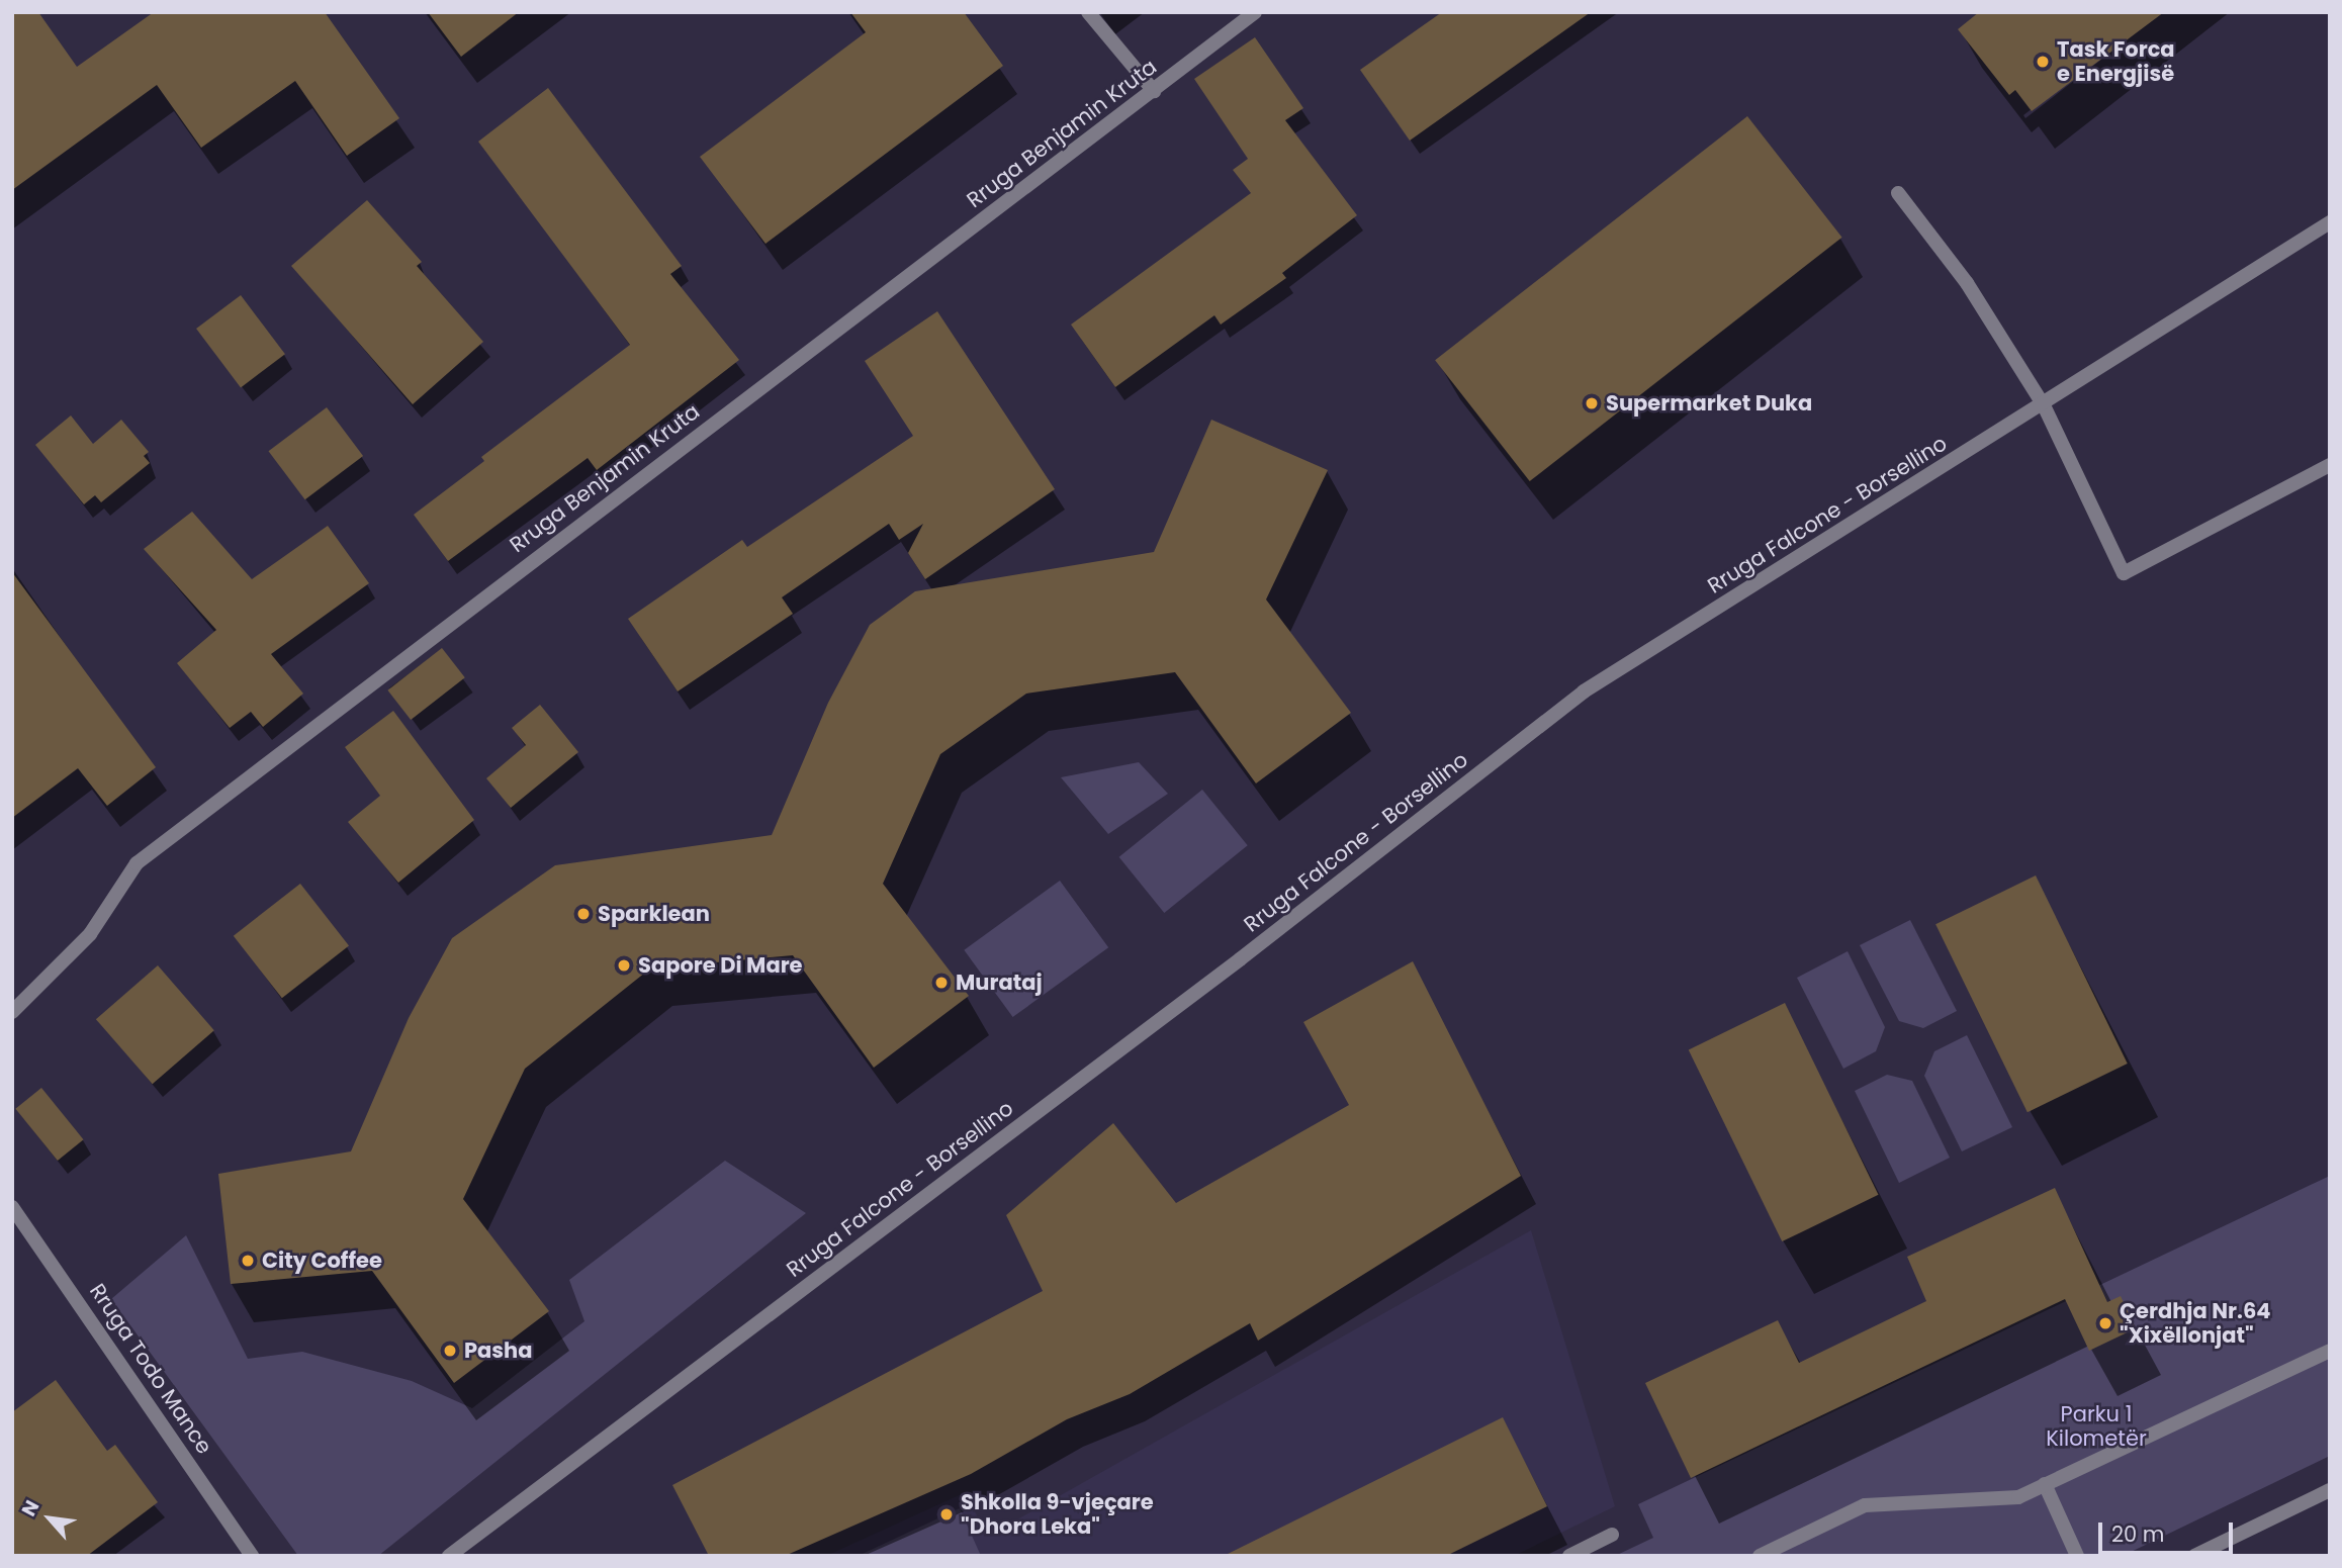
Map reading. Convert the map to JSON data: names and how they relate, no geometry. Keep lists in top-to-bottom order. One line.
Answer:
{"streets":{"street":["Rruga Benjamin Kruta","Rruga Falcone - Borsellino","Rruga Todo Mance"]},"parks":["Parku 1 Kilometër"],"places":["Task Forca e Energjisë","Supermarket Duka","Sparklean","Sapore Di Mare","Murataj","City Coffee","Çerdhja Nr.64 \"Xixëllonjat\"","Pasha","Shkolla 9-vjeçare \"Dhora Leka\""],"scale_bar":"20 m","north":"top left"}
